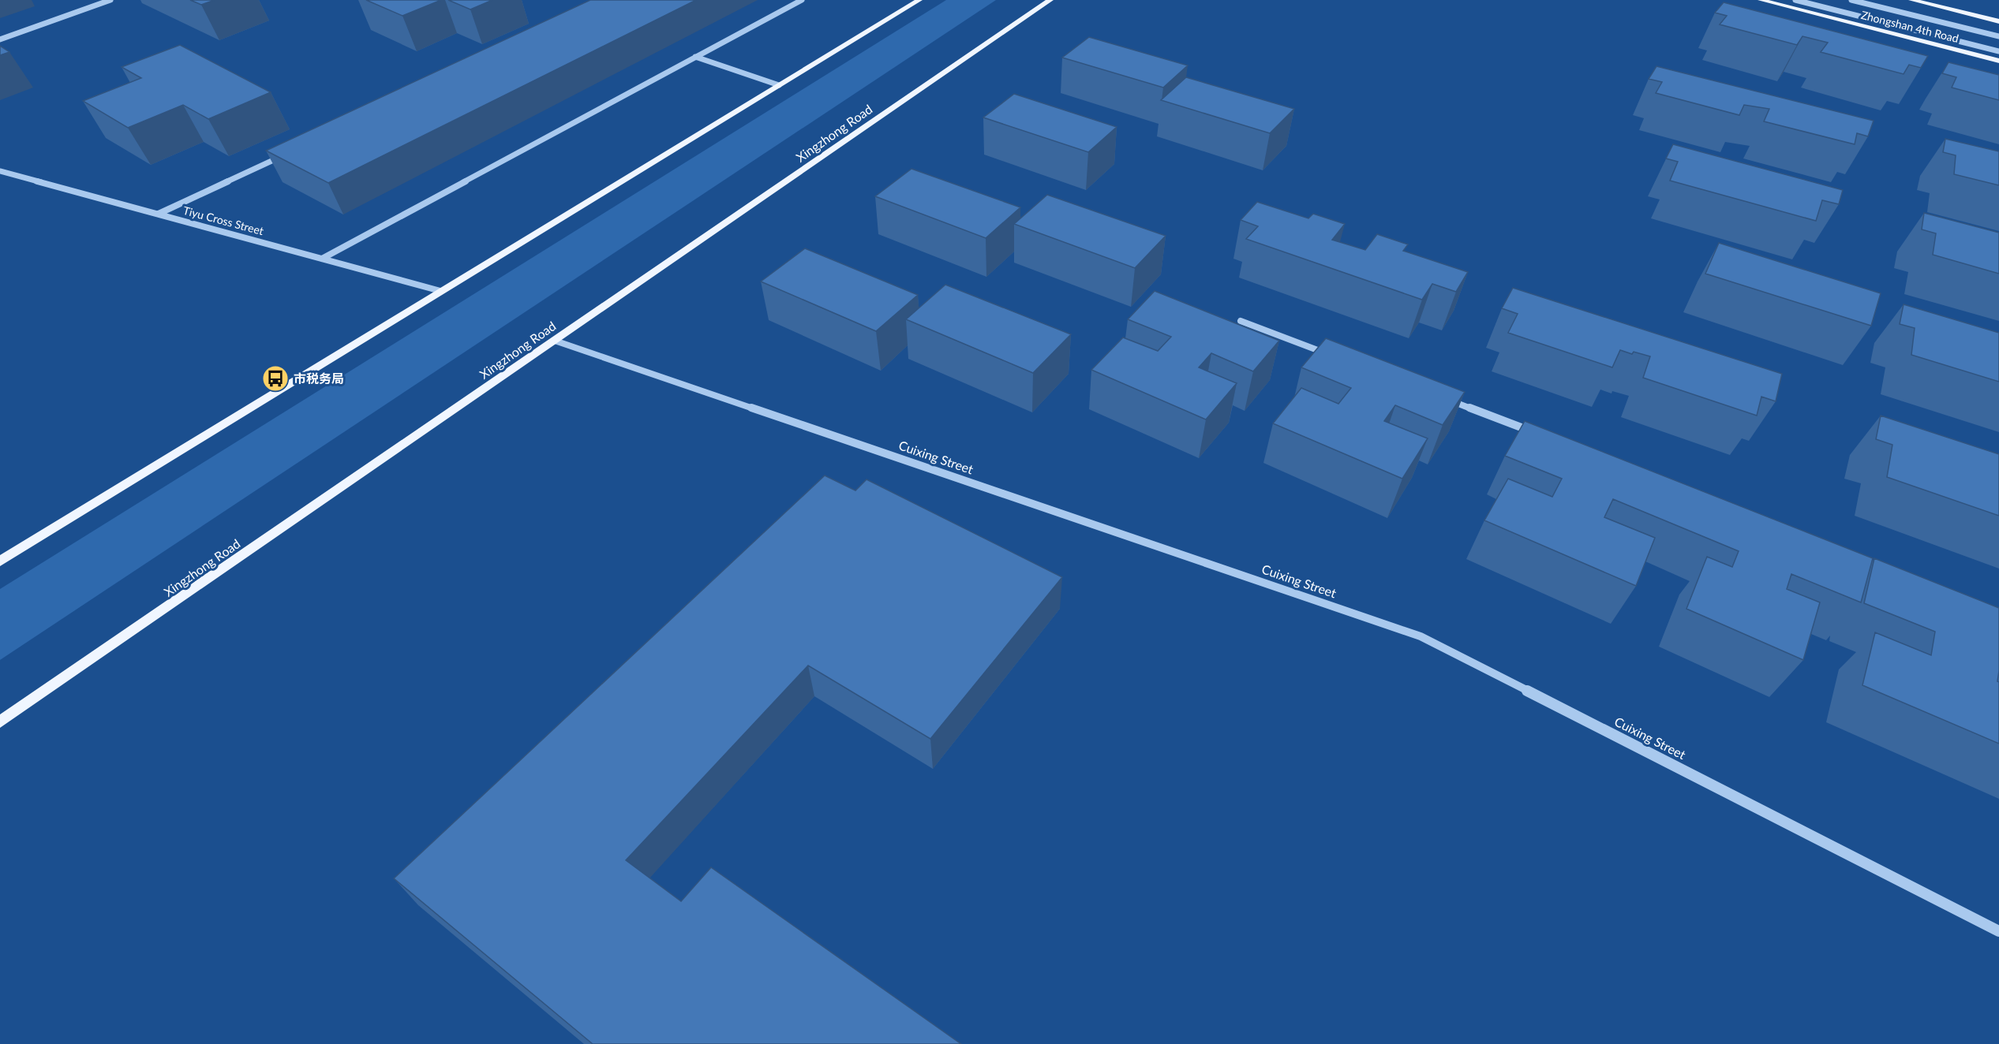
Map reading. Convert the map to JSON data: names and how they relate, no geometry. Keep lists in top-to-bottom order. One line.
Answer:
{"streets":{"main road":["Zhongshan 4th Road","Xingzhong Road"],"street":["Tiyu Cross Street","Cuixing Street"]},"crossings":[["Xingzhong Road","Cuixing Street"]],"places":{"bus stop":["市税务局"]}}
